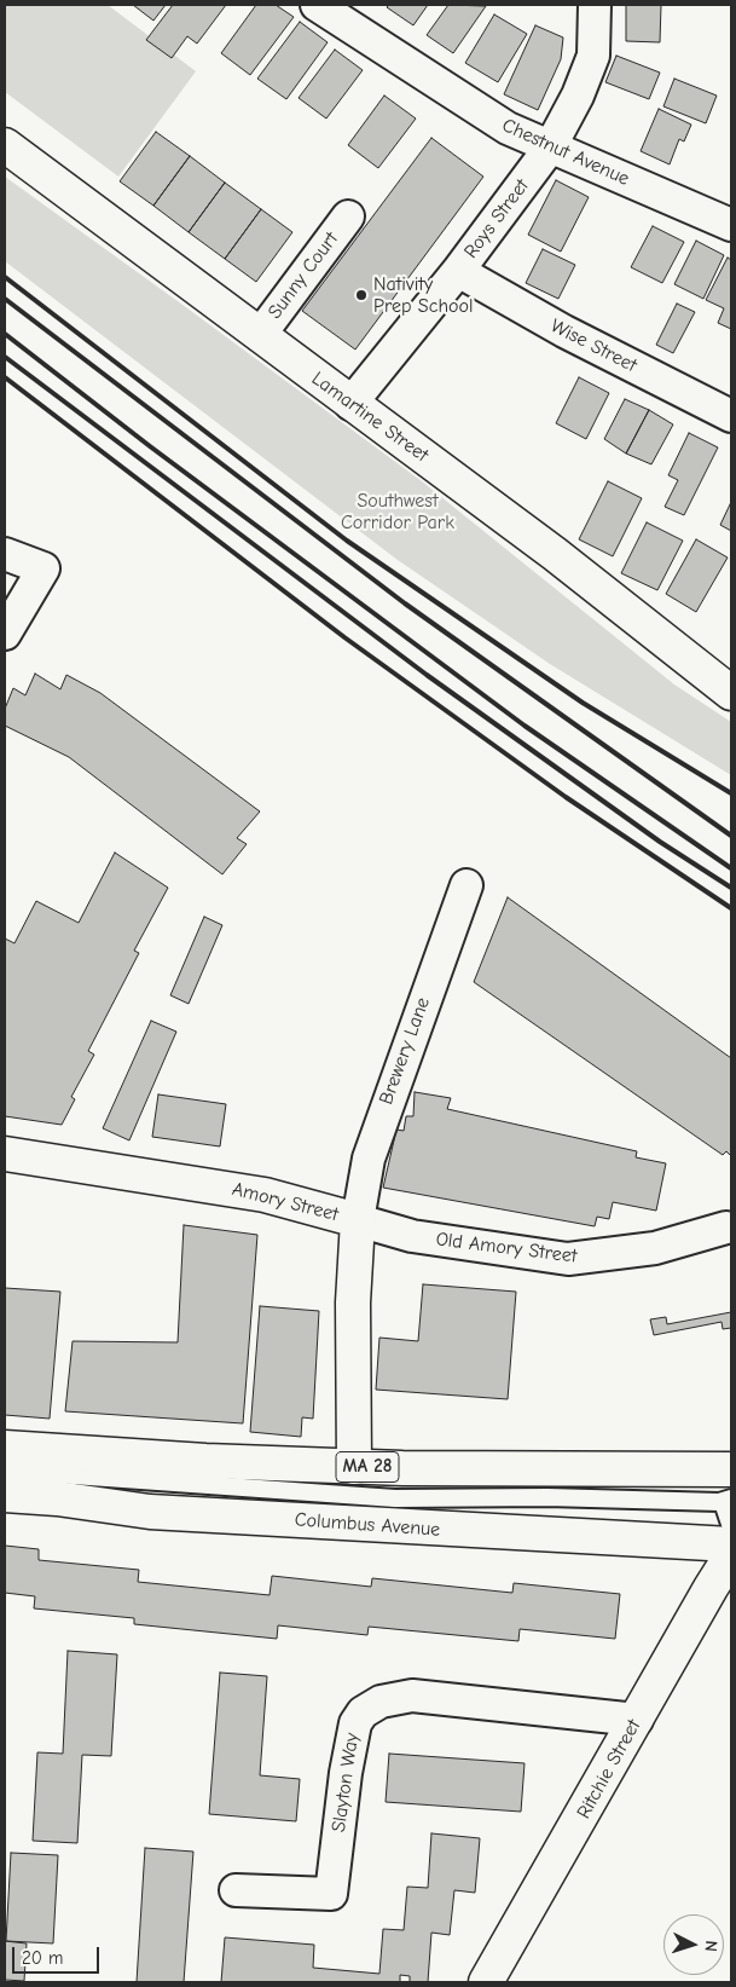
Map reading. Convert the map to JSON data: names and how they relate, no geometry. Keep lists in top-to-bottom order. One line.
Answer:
{"streets":{"street":["Chestnut Avenue","Roys Street","Sunny Court","Wise Street","Lamartine Street","Brewery Lane","Amory Street","Old Amory Street","MA 28","Columbus Avenue","Ritchie Street","Slayton Way"]},"crossings":[["Chestnut Avenue","Roys Street"],["Roys Street","Wise Street"],["Roys Street","Lamartine Street"],["Sunny Court","Lamartine Street"],["Brewery Lane","Amory Street"],["Brewery Lane","Old Amory Street"],["Amory Street","Old Amory Street"],["Amory Street","MA 28"],["Ritchie Street","Slayton Way"]],"parks":["Southwest Corridor Park"],"places":["Nativity Prep School"],"scale_bar":"20 m","north":"right"}
